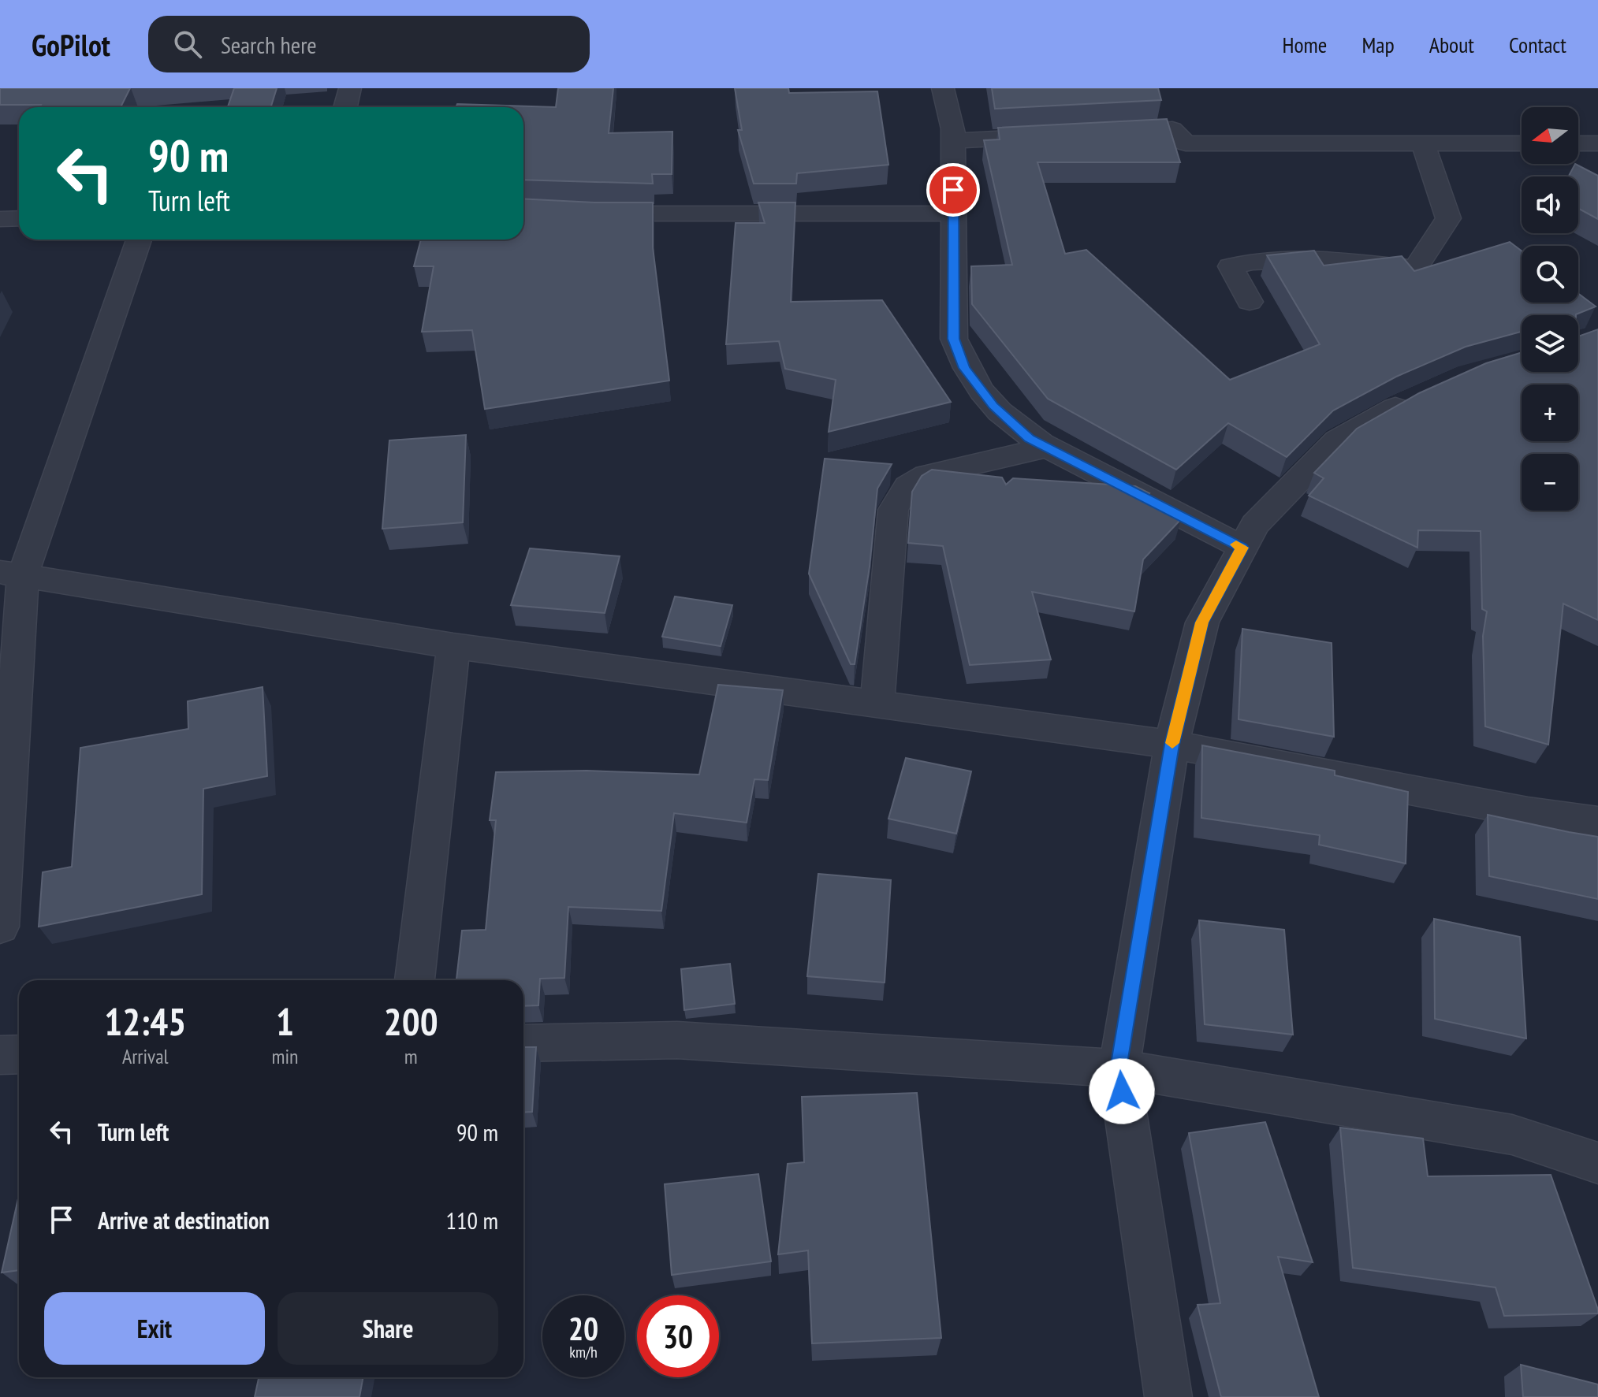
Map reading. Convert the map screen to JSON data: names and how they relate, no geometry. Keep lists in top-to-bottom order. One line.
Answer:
{"north":"left","page":{"header":"GoPilot","search":"Search here","nav":["Home","Map","About","Contact"],"map_buttons":["+","−"],"turn":["90 m","Turn left"],"eta":["12:45","Arrival","1","min","200","m"],"list":[{"name":"Turn left","value":"90 m"},{"name":"Arrive at destination","value":"110 m"}],"buttons":["Exit","Share"],"speed":"20 km/h","limit":"30"}}
